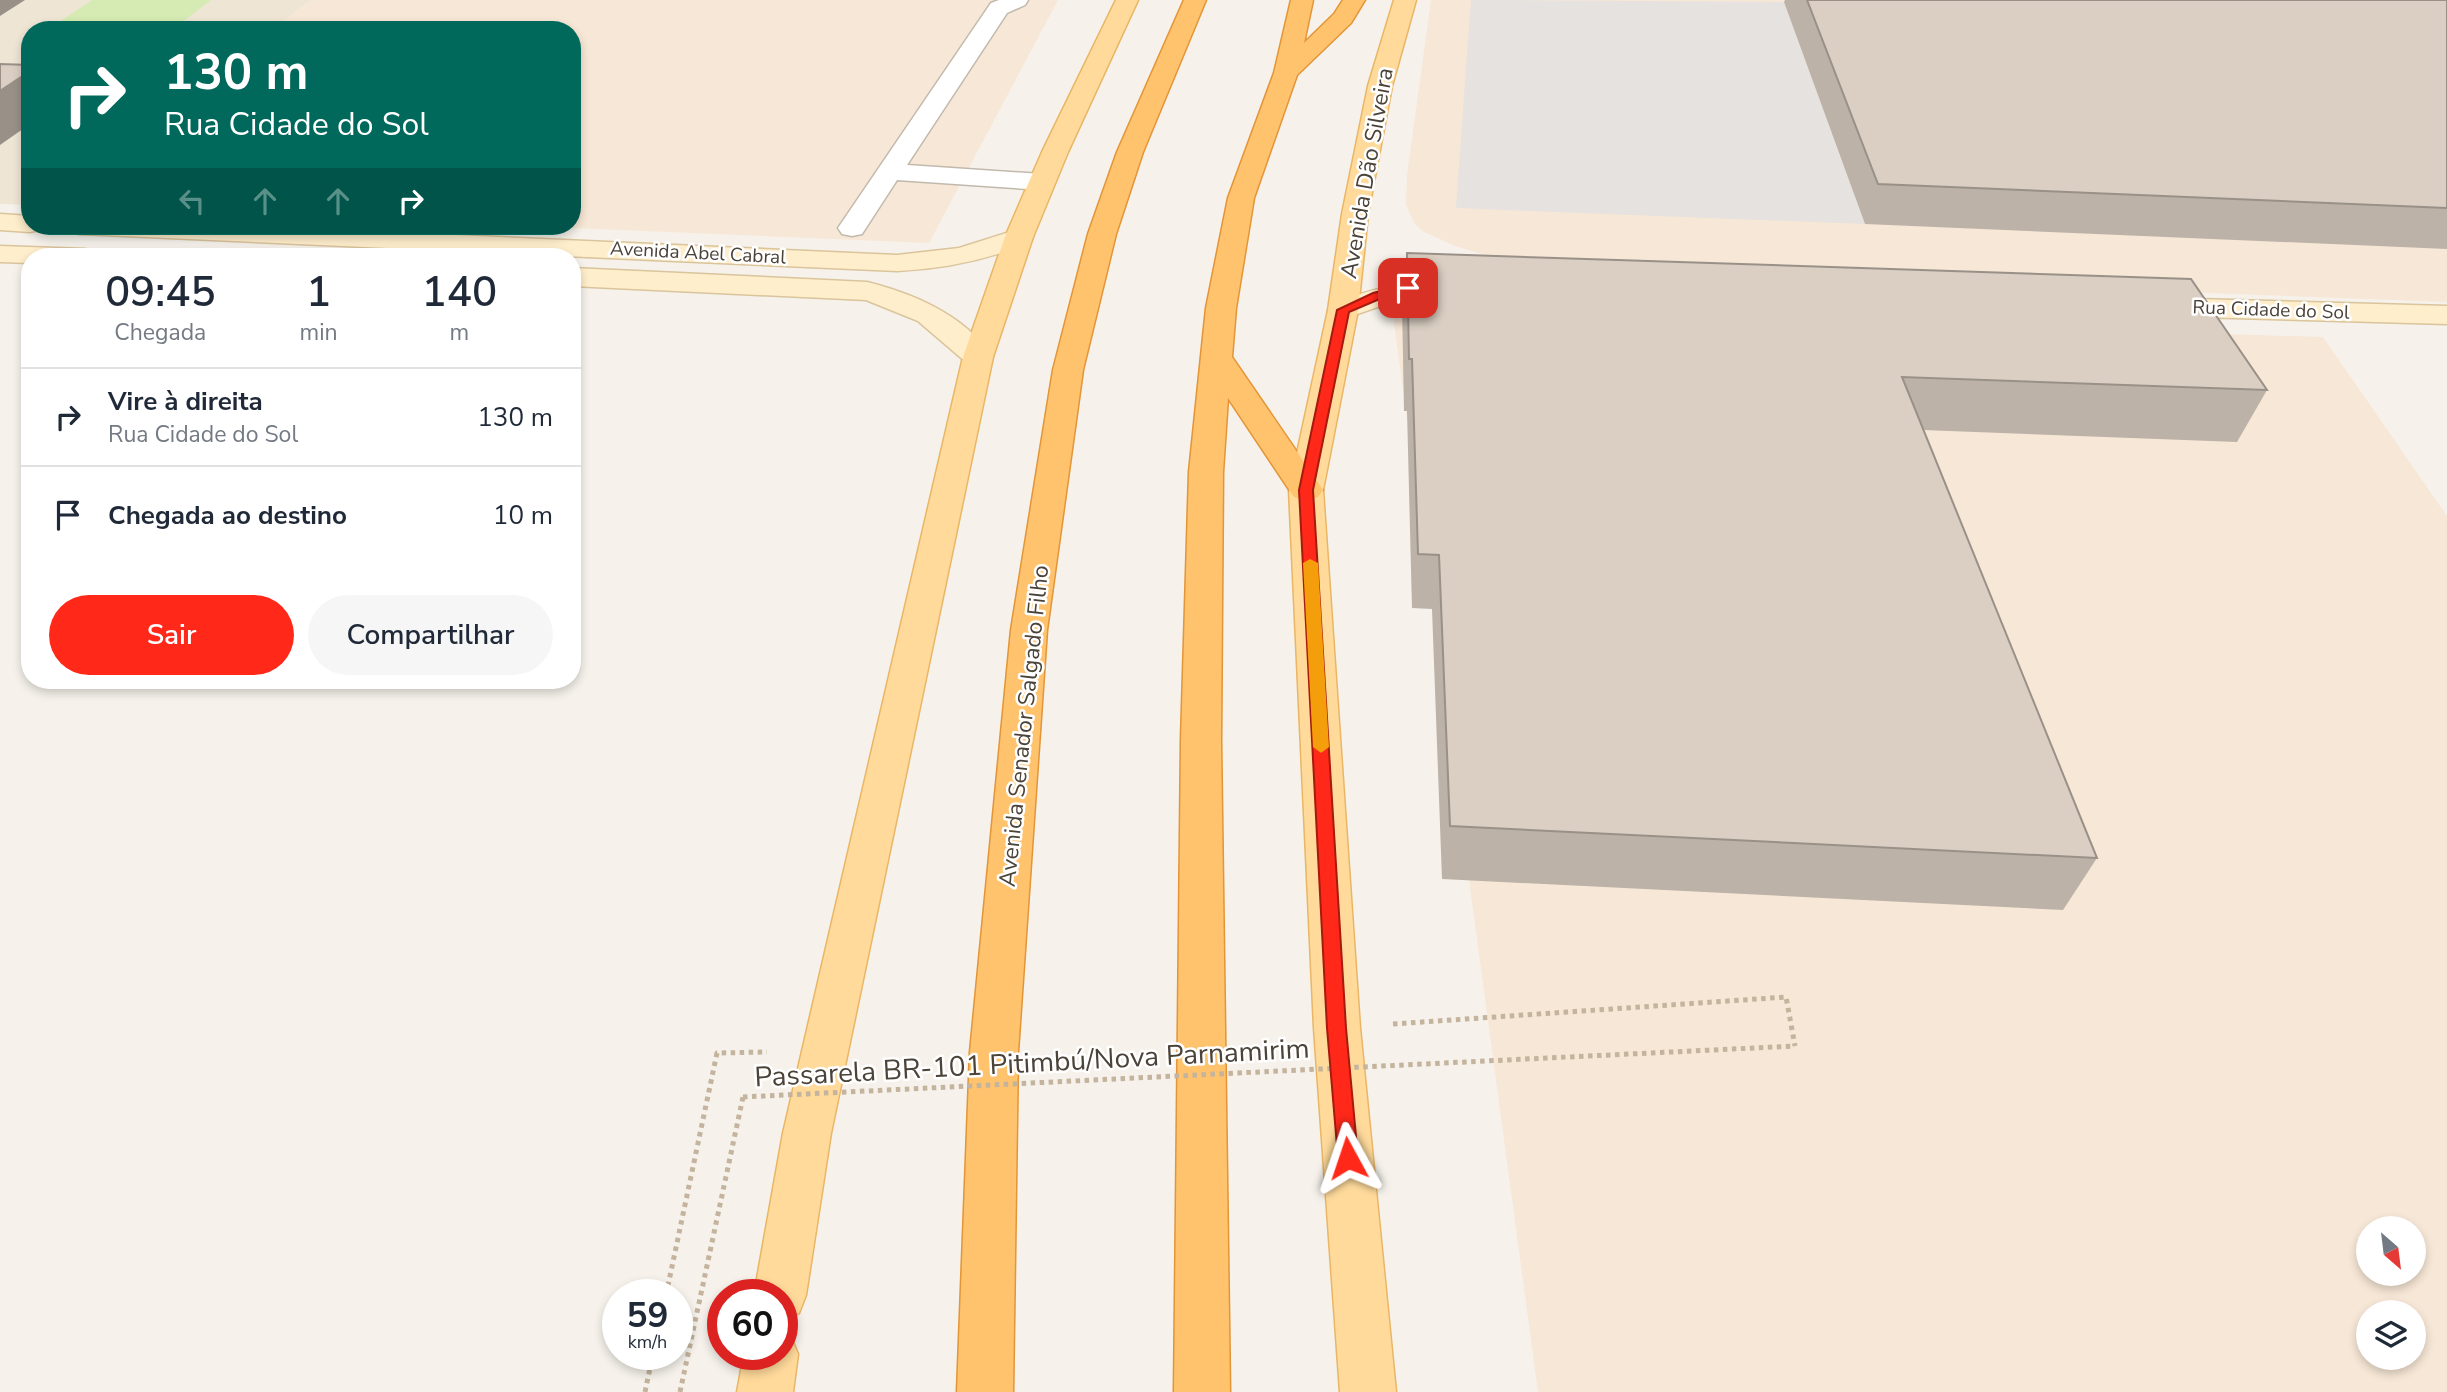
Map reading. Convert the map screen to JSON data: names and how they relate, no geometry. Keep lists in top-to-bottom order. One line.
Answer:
{"streets":{"highway":["Avenida Senador Salgado Filho"],"main road":["Avenida Dão Silveira","Avenida Abel Cabral","Rua Cidade do Sol"],"path":["Passarela BR-101 Pitimbú/Nova Parnamirim"]},"crossings":[["Avenida Dão Silveira","Passarela BR-101 Pitimbú/Nova Parnamirim"]],"north":"bottom right","page":{"turn":["130 m","Rua Cidade do Sol"],"eta":["09:45","Chegada","1","min","140","m"],"list":[{"name":"Vire à direita","note":"Rua Cidade do Sol","value":"130 m"},{"name":"Chegada ao destino","value":"10 m"}],"buttons":["Sair","Compartilhar"],"speed":"59 km/h","limit":"60"}}
